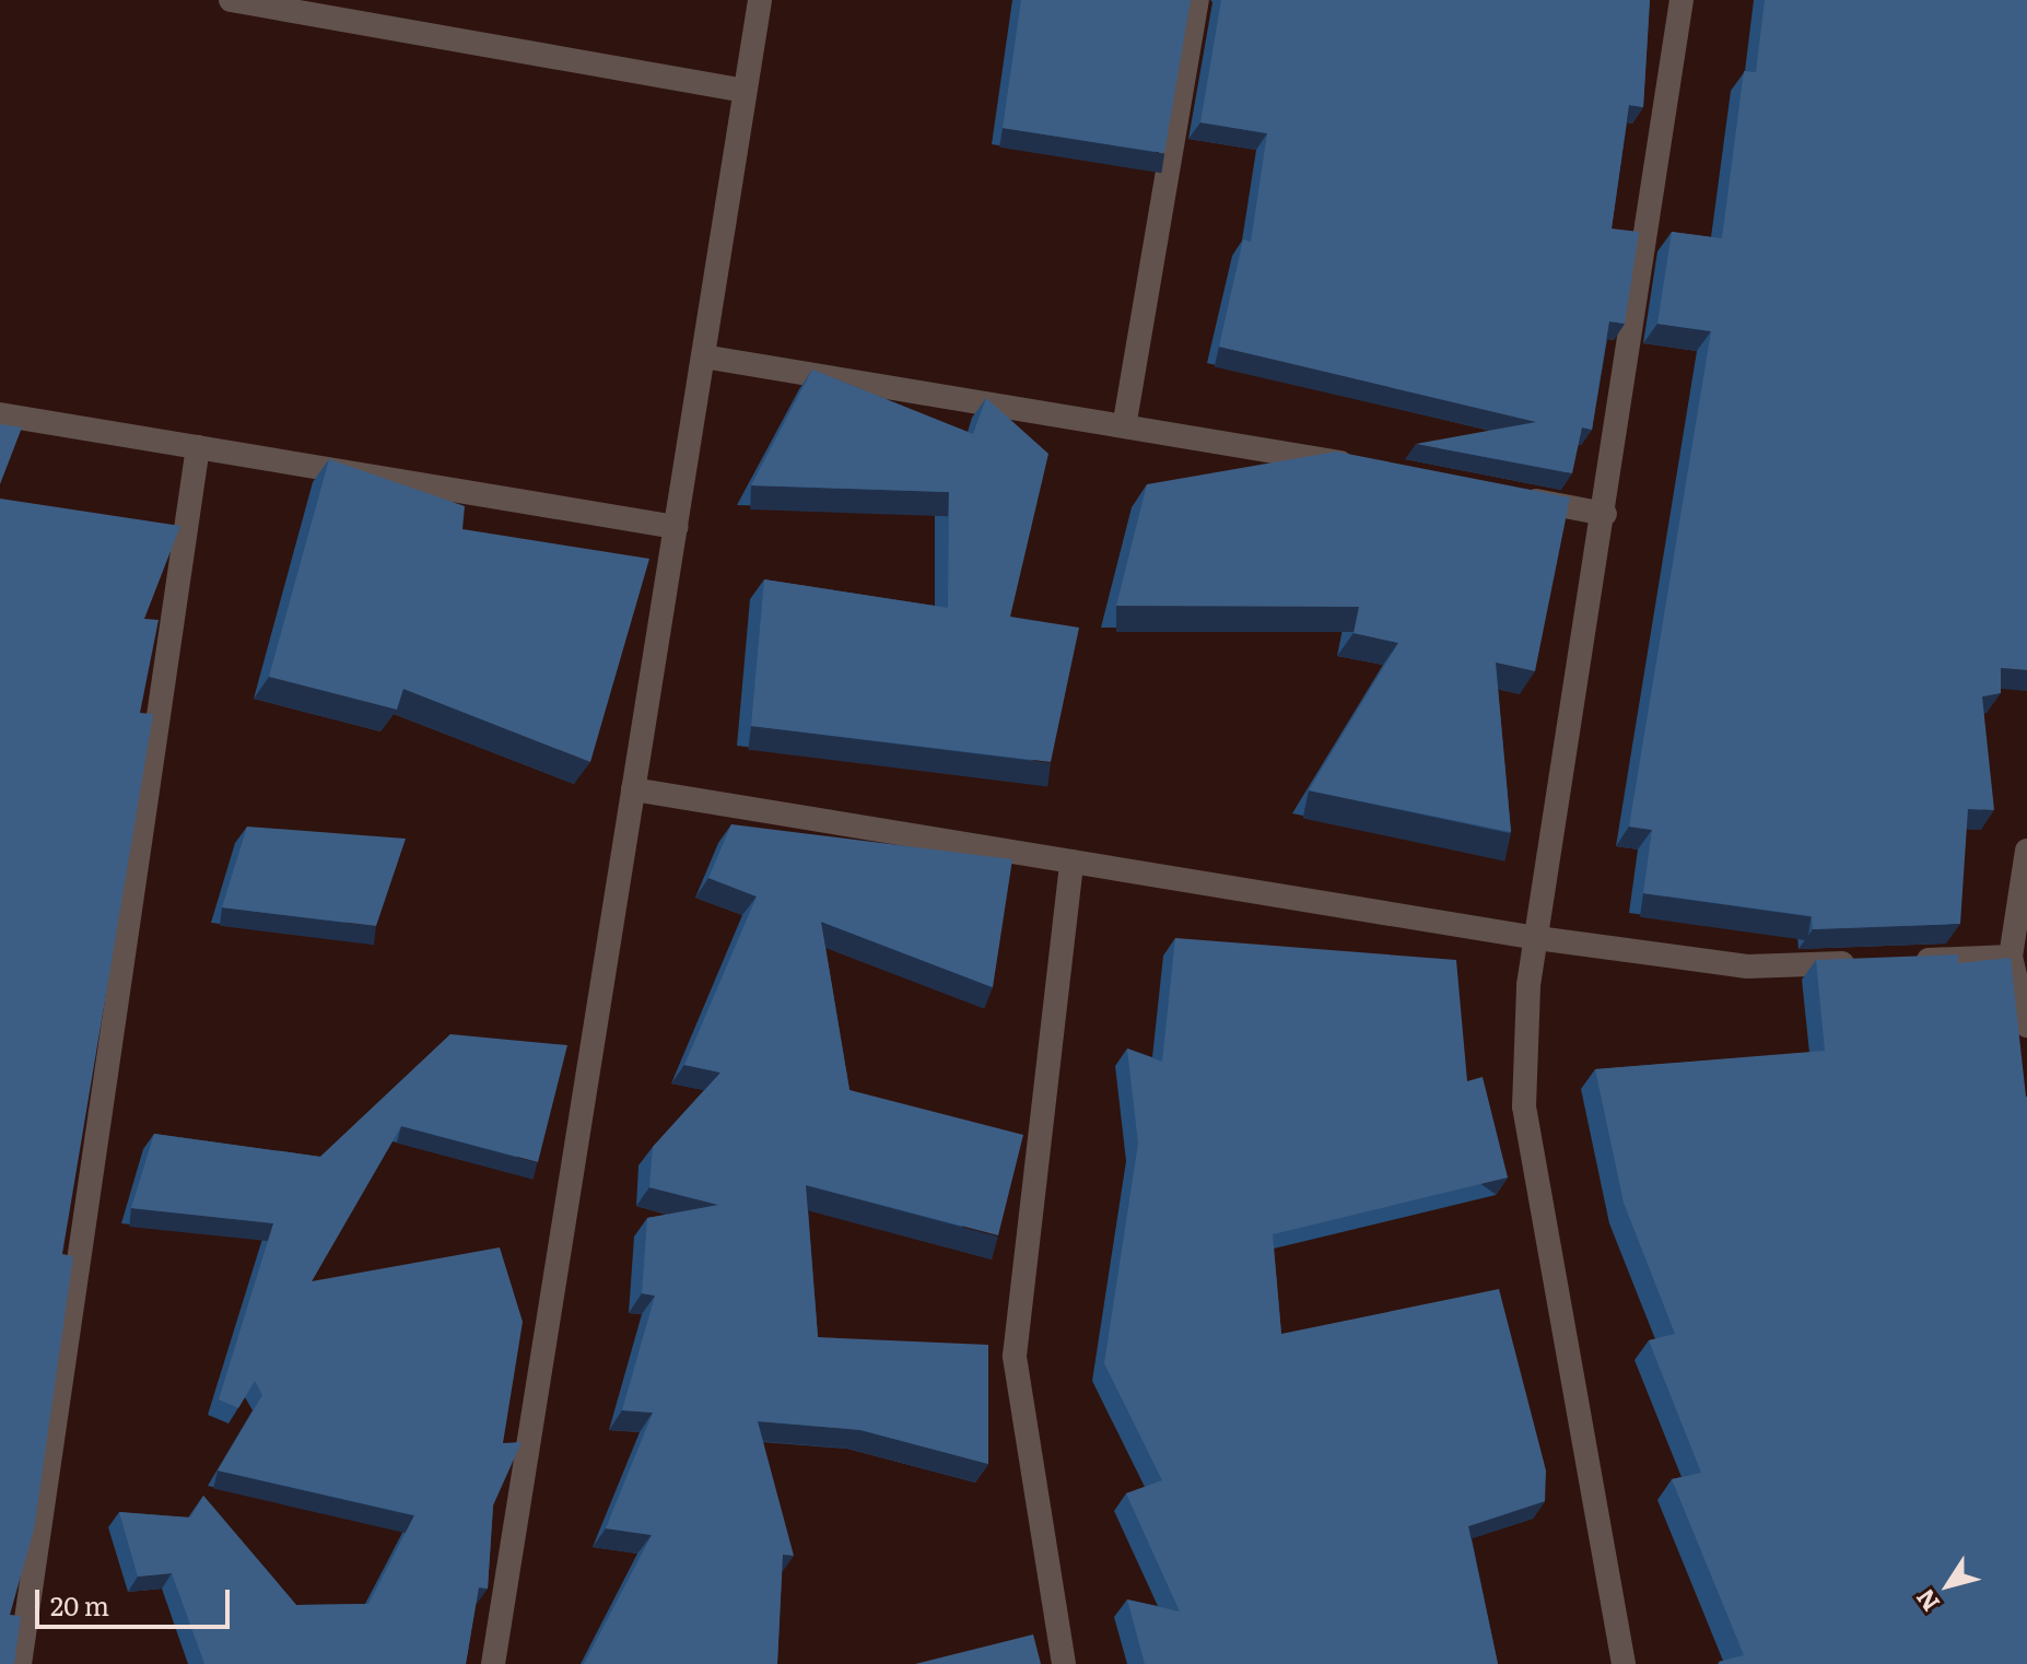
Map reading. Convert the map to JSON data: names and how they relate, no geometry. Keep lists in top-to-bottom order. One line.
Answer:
{"scale_bar":"20 m","north":"bottom left"}
